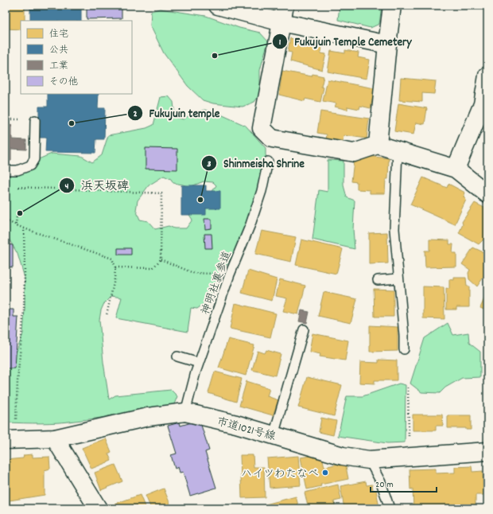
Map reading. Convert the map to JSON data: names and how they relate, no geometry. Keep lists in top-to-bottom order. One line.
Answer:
{"streets":{"street":["市道1021号線"],"lane":["神明社裏参道"]},"crossings":[["神明社裏参道","市道1021号線"]],"places":["Fukujuin Temple Cemetery","Fukujuin temple","Shinmeisha Shrine","浜天坂碑","ハイツわたなべ"],"legend":["住宅","公共","工業","その他"],"scale_bar":"20 m"}
